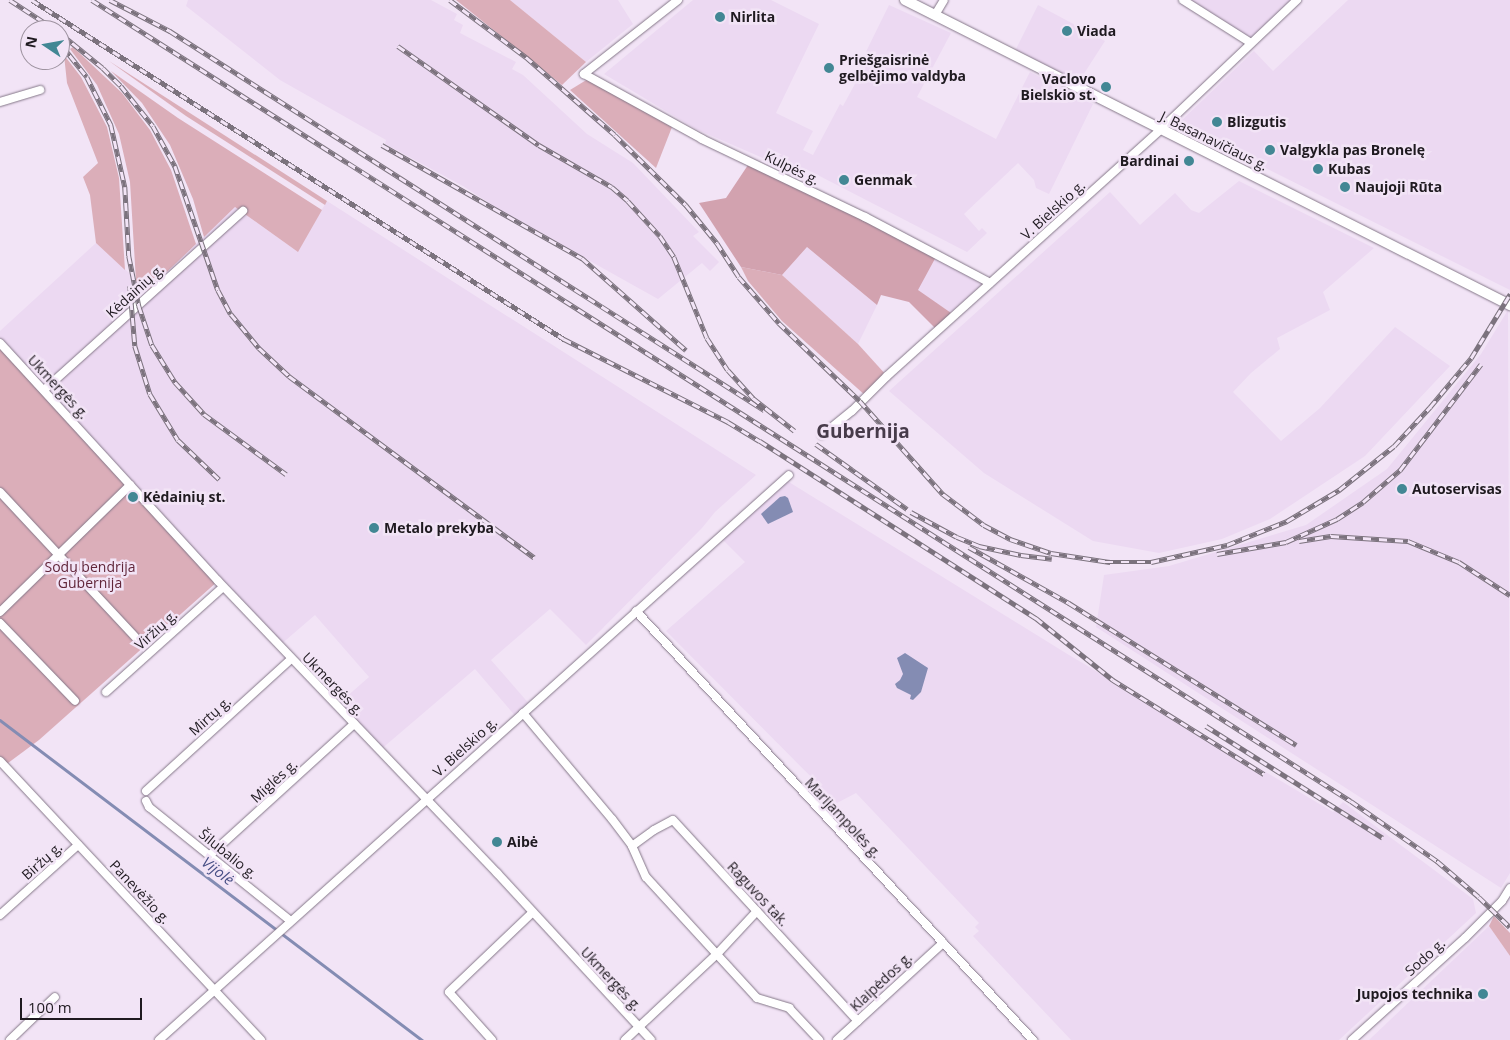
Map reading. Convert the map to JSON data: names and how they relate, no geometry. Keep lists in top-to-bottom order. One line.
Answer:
{"streets":{"main road":["J. Basanavičiaus g."],"street":["Kulpės g.","V. Bielskio g.","Kėdainių g.","Ukmergės g.","Viržių g.","Mirtų g.","Miglės g.","Marijampolės g.","Šilubalio g.","Biržų g.","Panevėžio g.","Raguvos tak.","Sodo g.","Klaipėdos g."]},"crossings":[["J. Basanavičiaus g.","V. Bielskio g."],["Kulpės g.","V. Bielskio g."],["V. Bielskio g.","Ukmergės g."],["V. Bielskio g.","Marijampolės g."],["V. Bielskio g.","Šilubalio g."],["V. Bielskio g.","Panevėžio g."],["Kėdainių g.","Ukmergės g."],["Ukmergės g.","Viržių g."],["Ukmergės g.","Mirtų g."],["Ukmergės g.","Miglės g."],["Miglės g.","Šilubalio g."],["Marijampolės g.","Klaipėdos g."],["Biržų g.","Panevėžio g."],["Raguvos tak.","Klaipėdos g."]],"districts":["Gubernija"],"water":["Vijolė"],"parks":["Sodų bendrija Gubernija"],"places":["Nirlita","Viada","Priešgaisrinė gelbėjimo valdyba","Vaclovo Bielskio st.","Blizgutis","Valgykla pas Bronelę","Bardinai","Kubas","Genmak","Naujoji Rūta","Autoservisas","Kėdainių st.","Metalo prekyba","Aibė","Jupojos technika"],"scale_bar":"100 m","north":"left"}
